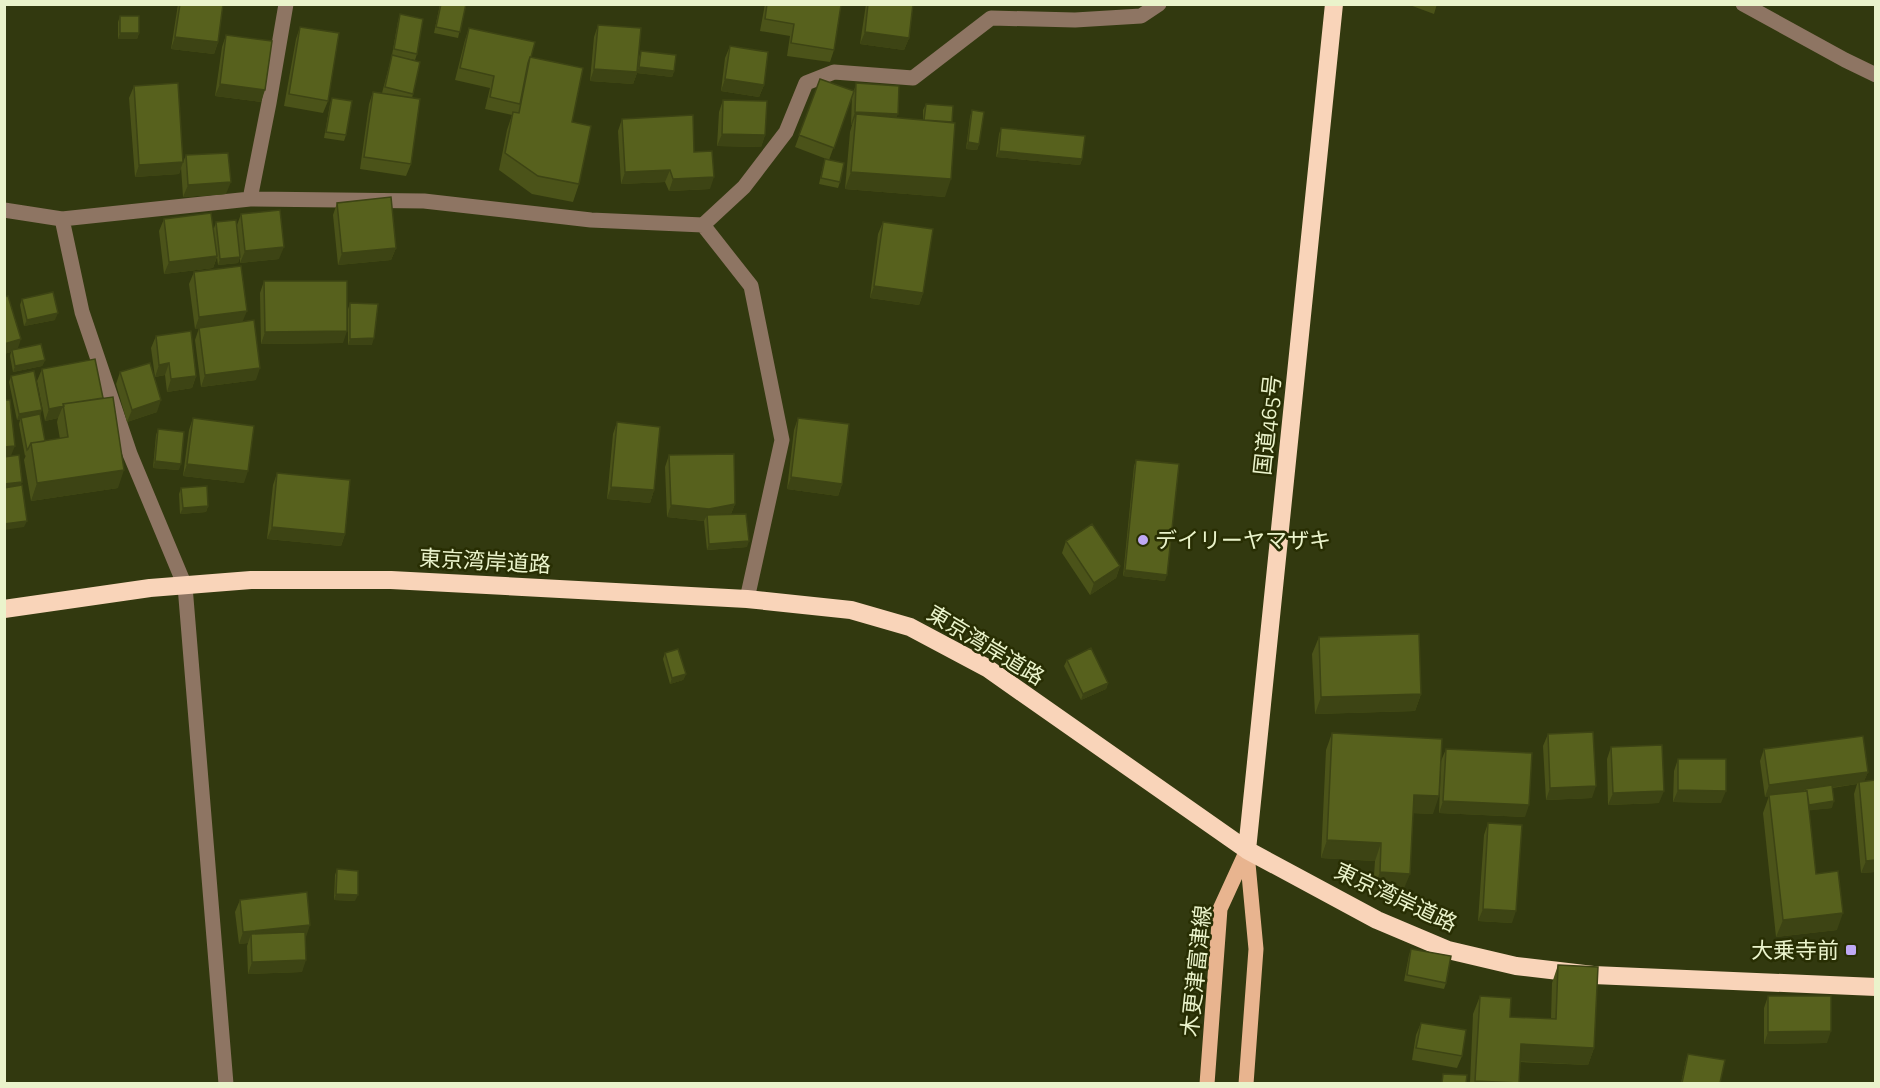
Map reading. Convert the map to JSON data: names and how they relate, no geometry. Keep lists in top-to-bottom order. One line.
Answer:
{"streets":{"highway":["国道465号","東京湾岸道路"],"main road":["木更津富津線"]},"crossings":[["国道465号","東京湾岸道路"],["国道465号","木更津富津線"],["東京湾岸道路","木更津富津線"]],"places":{"other":["デイリーヤマザキ"],"transit":["大乗寺前"]}}
